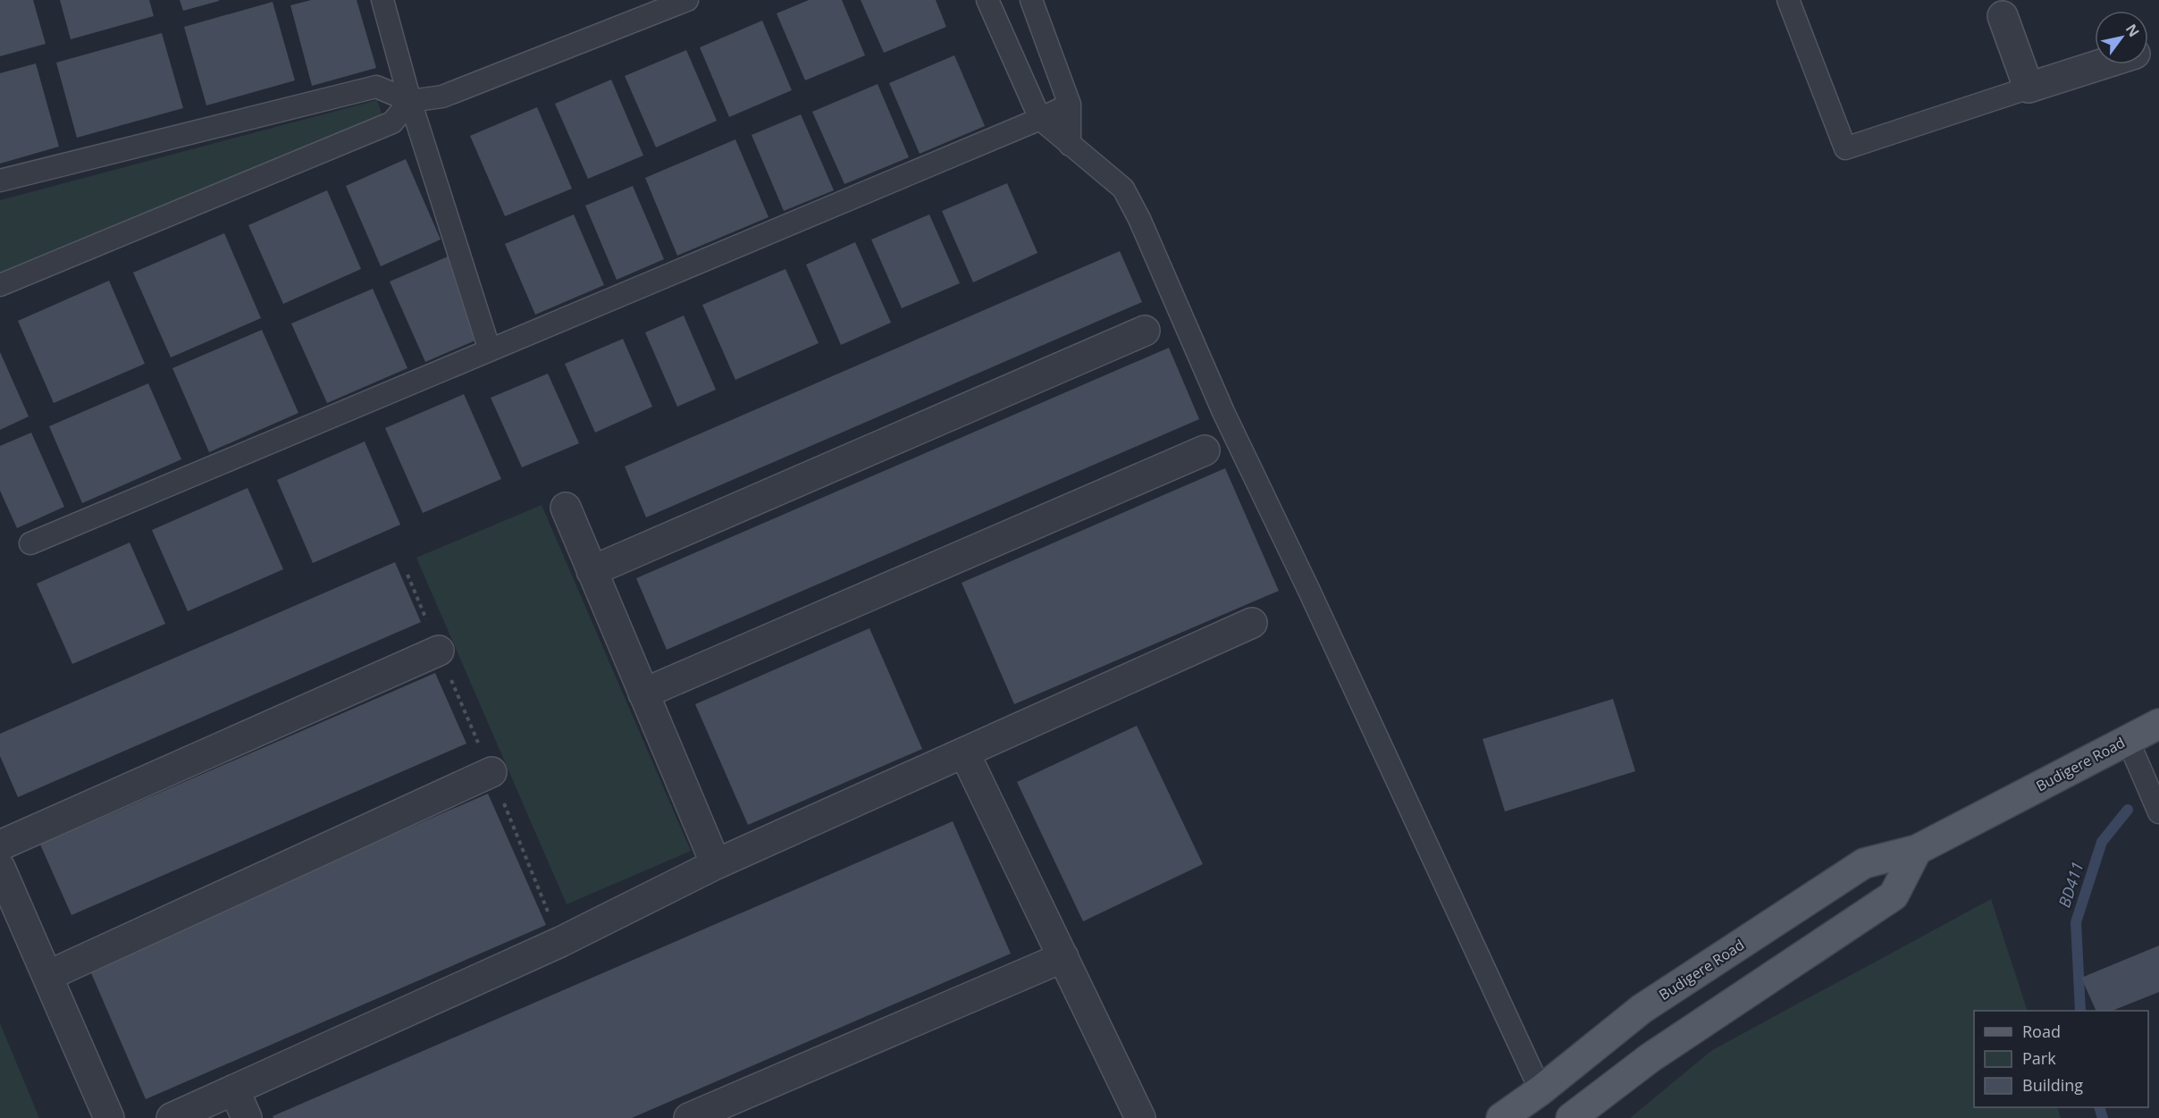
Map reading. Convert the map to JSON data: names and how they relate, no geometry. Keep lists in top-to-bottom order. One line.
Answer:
{"streets":{"main road":["Budigere Road"]},"water":["BD411"],"legend":["Road","Park","Building"],"north":"top right"}
